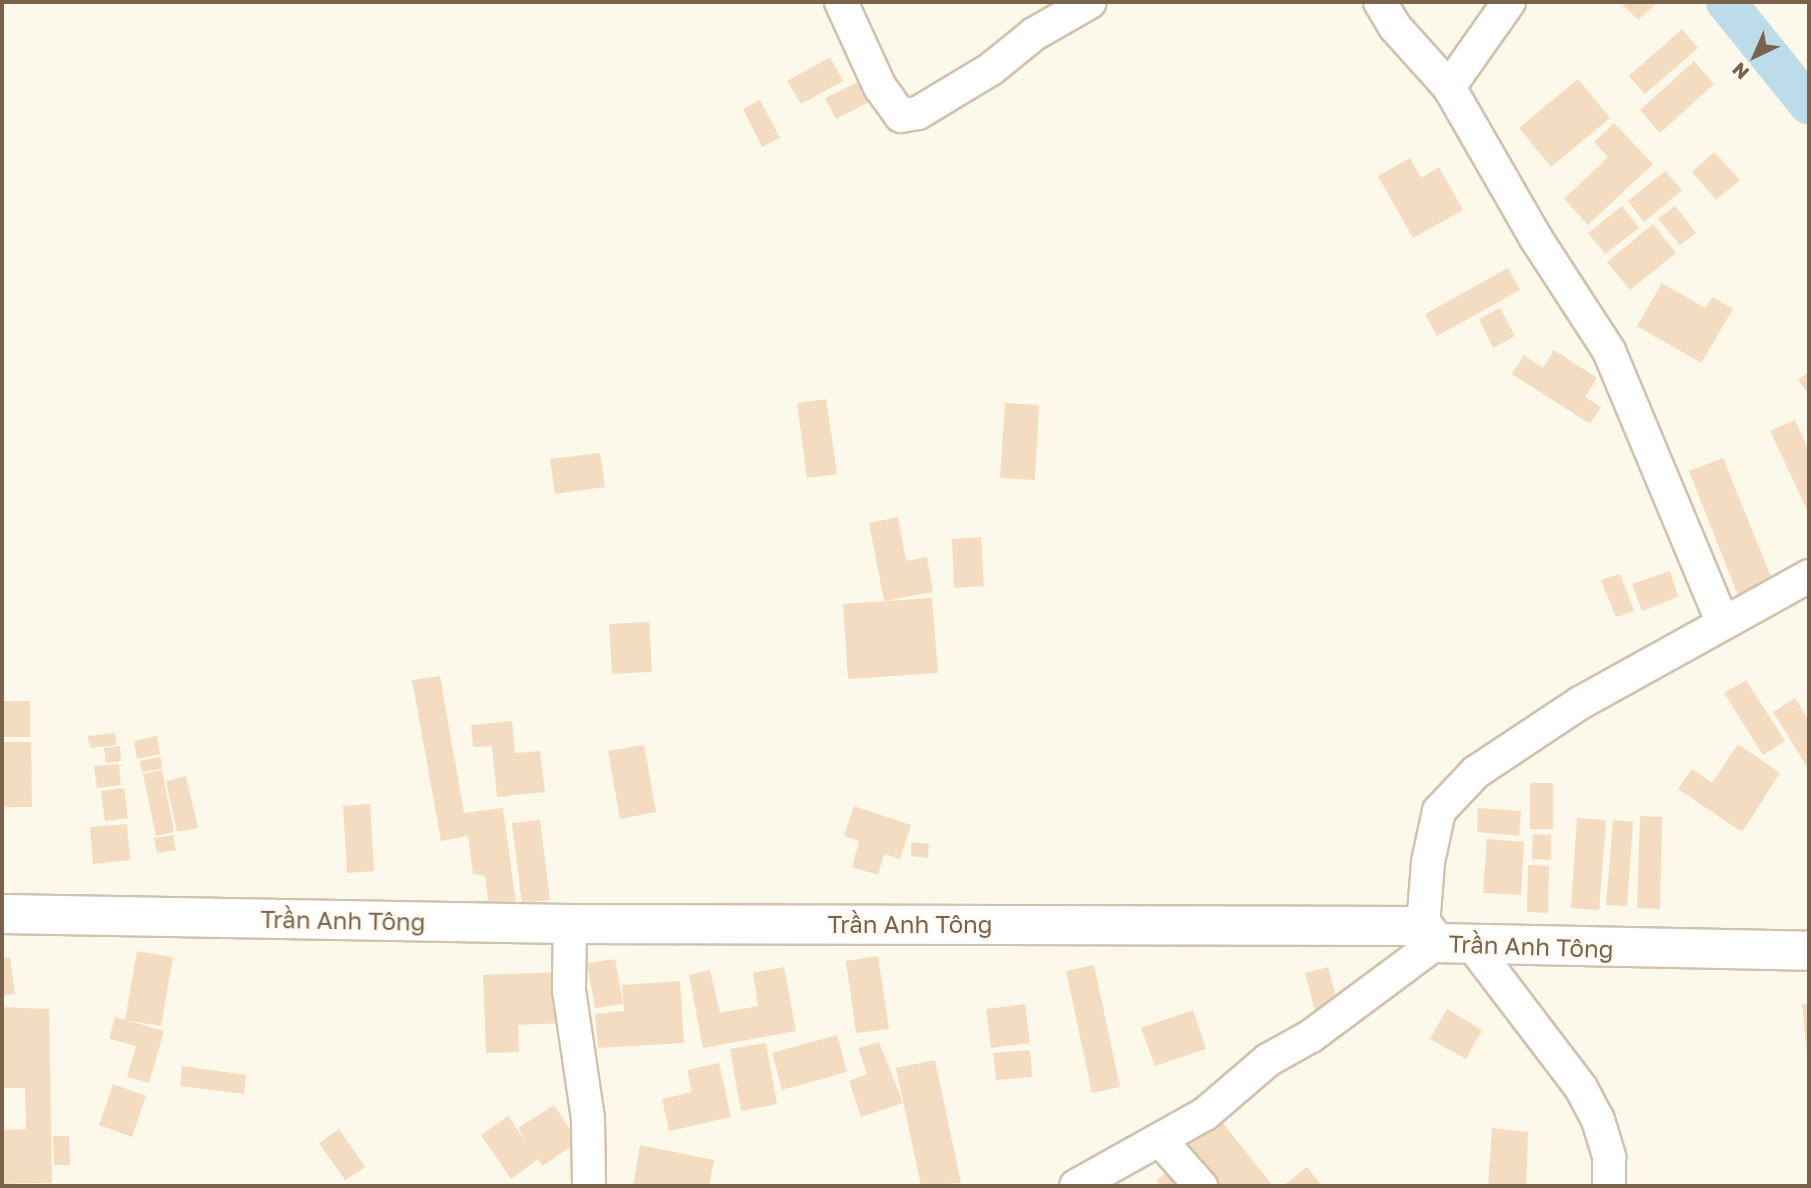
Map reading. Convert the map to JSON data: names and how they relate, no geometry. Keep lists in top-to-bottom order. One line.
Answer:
{"streets":{"street":["Trần Anh Tông"]},"north":"bottom left"}
